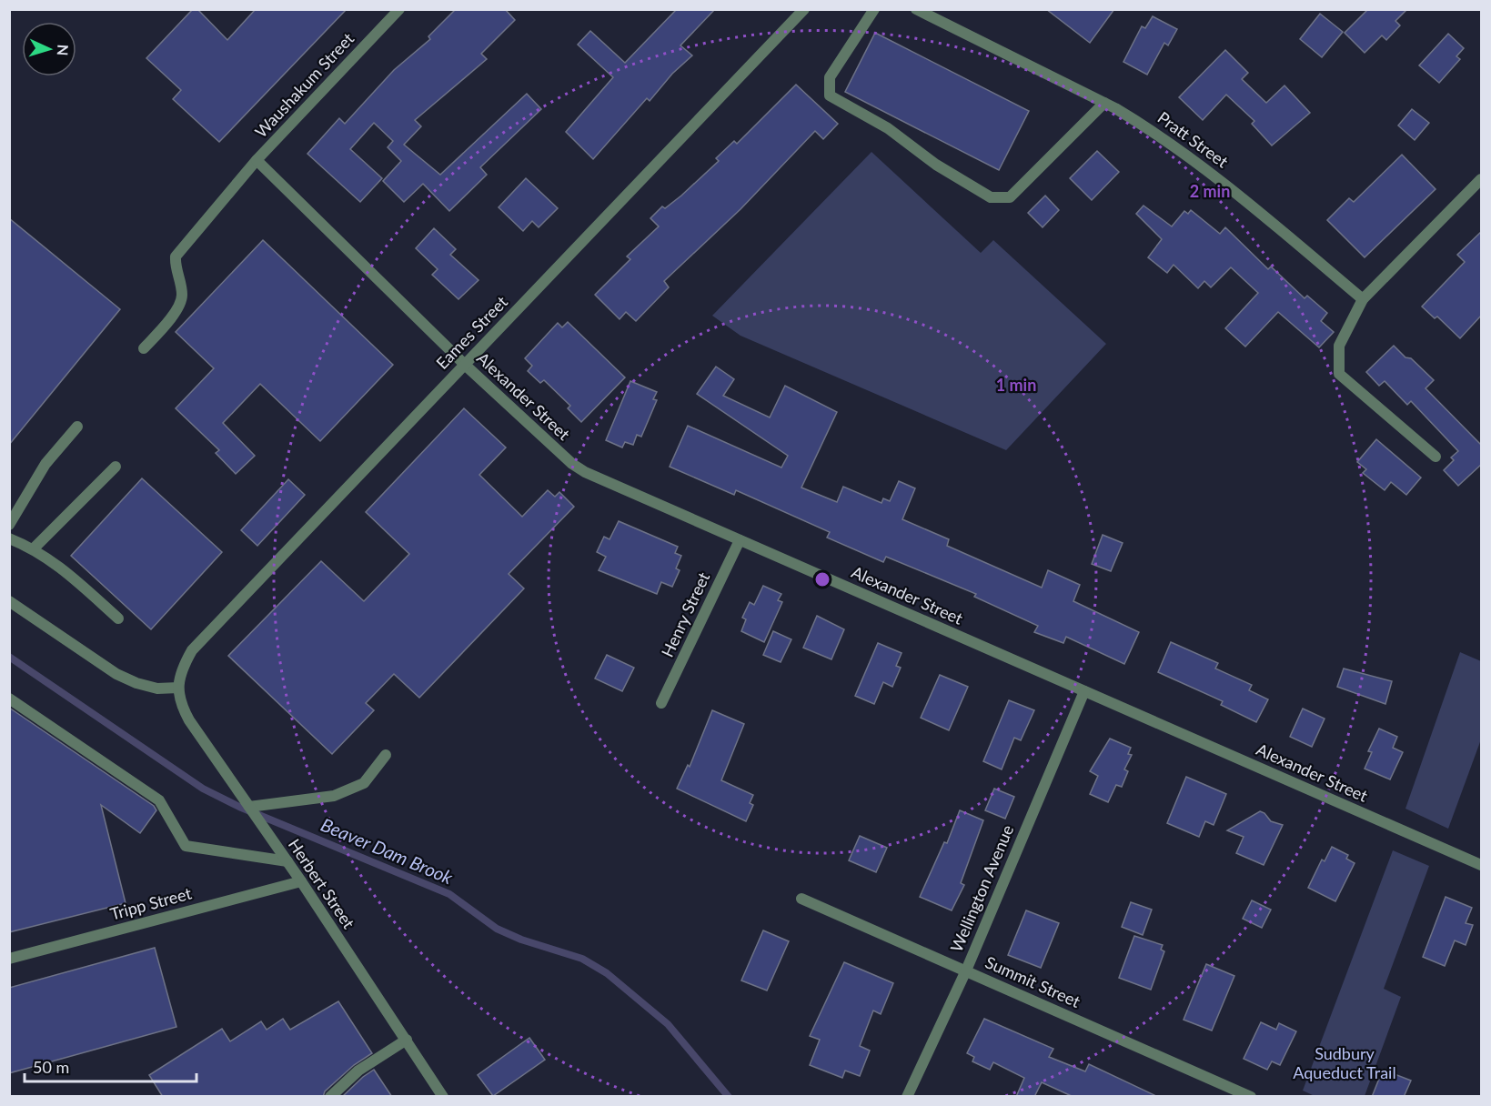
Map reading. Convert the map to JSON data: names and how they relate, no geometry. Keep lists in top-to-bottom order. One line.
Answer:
{"streets":{"street":["Waushakum Street","Pratt Street","Eames Street","Alexander Street","Henry Street","Herbert Street","Wellington Avenue","Tripp Street","Summit Street"]},"crossings":[["Waushakum Street","Alexander Street"],["Eames Street","Alexander Street"],["Eames Street","Herbert Street"],["Alexander Street","Henry Street"],["Alexander Street","Wellington Avenue"],["Herbert Street","Tripp Street"],["Wellington Avenue","Summit Street"]],"water":["Beaver Dam Brook"],"parks":["Sudbury Aqueduct Trail"],"scale_bar":"50 m","north":"right","rings":["2 min","1 min"]}
